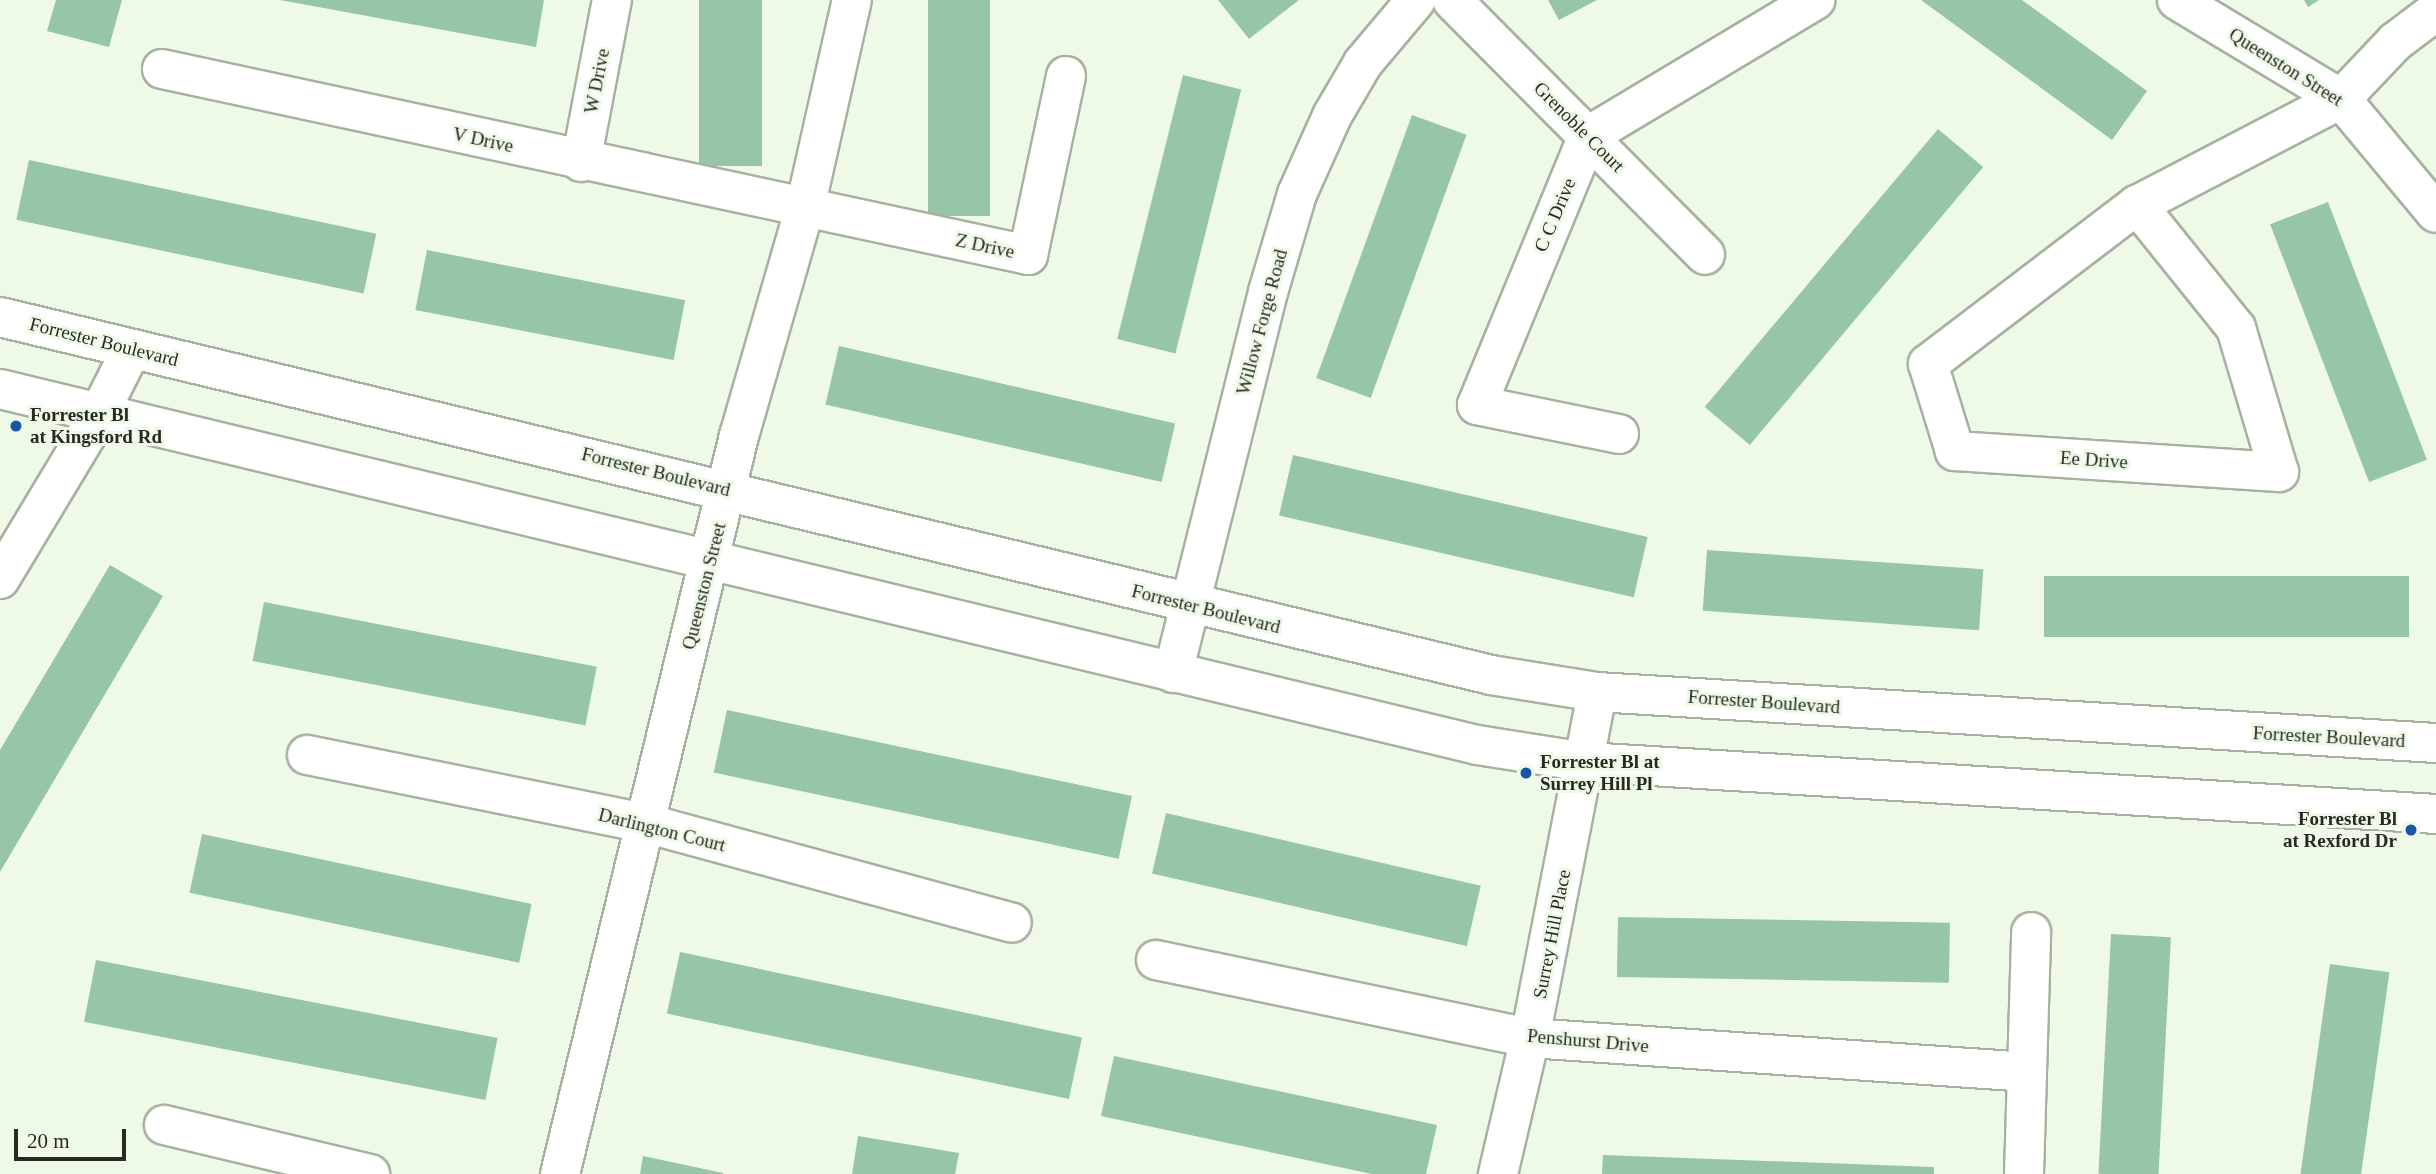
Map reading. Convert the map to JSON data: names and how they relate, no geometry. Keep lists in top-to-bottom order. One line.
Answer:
{"streets":{"street":["Queenston Street","W Drive","Grenoble Court","V Drive","C C Drive","Z Drive","Willow Forge Road","Forrester Boulevard","Ee Drive","Darlington Court","Surrey Hill Place","Penshurst Drive"]},"crossings":[["Queenston Street","V Drive"],["Queenston Street","Z Drive"],["Queenston Street","Forrester Boulevard"],["Queenston Street","Ee Drive"],["Queenston Street","Darlington Court"],["W Drive","V Drive"],["Grenoble Court","C C Drive"],["V Drive","Z Drive"],["Willow Forge Road","Forrester Boulevard"],["Forrester Boulevard","Surrey Hill Place"],["Surrey Hill Place","Penshurst Drive"]],"places":["Forrester Bl at Kingsford Rd","Forrester Bl at Surrey Hill Pl","Forrester Bl at Rexford Dr"],"scale_bar":"20 m"}
